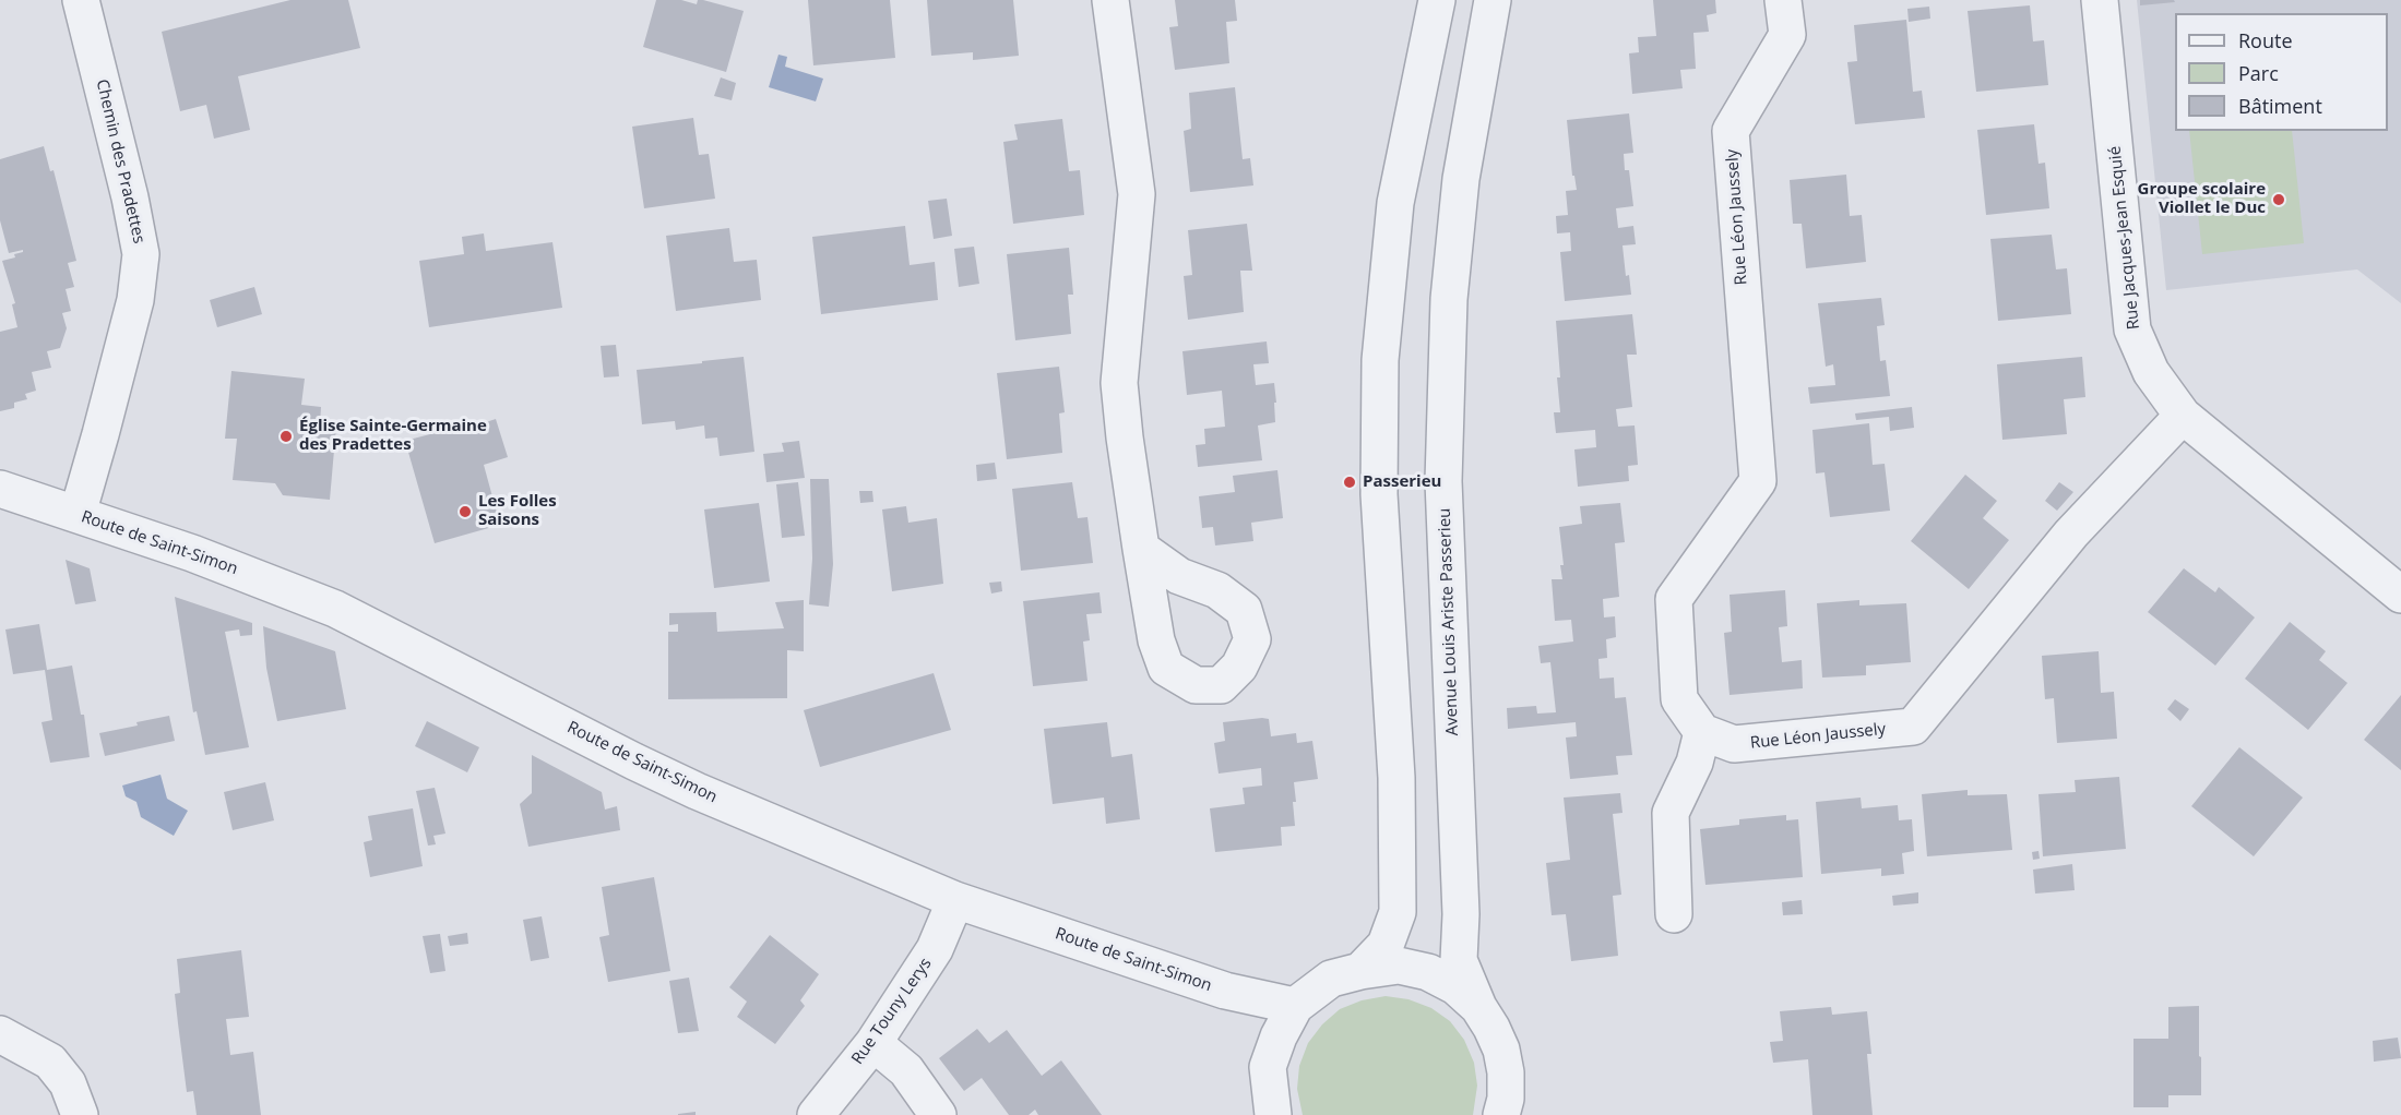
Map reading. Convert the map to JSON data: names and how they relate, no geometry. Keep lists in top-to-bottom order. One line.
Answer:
{"streets":{"street":["Chemin des Pradettes","Rue Léon Jaussely","Rue Jacques-Jean Esquié","Route de Saint-Simon","Avenue Louis Ariste Passerieu","Rue Touny Lerys"]},"crossings":[["Chemin des Pradettes","Route de Saint-Simon"],["Rue Léon Jaussely","Rue Jacques-Jean Esquié"],["Route de Saint-Simon","Rue Touny Lerys"]],"places":["Groupe scolaire Viollet le Duc","Église Sainte-Germaine des Pradettes","Passerieu","Les Folles Saisons"],"legend":["Route","Parc","Bâtiment"]}
